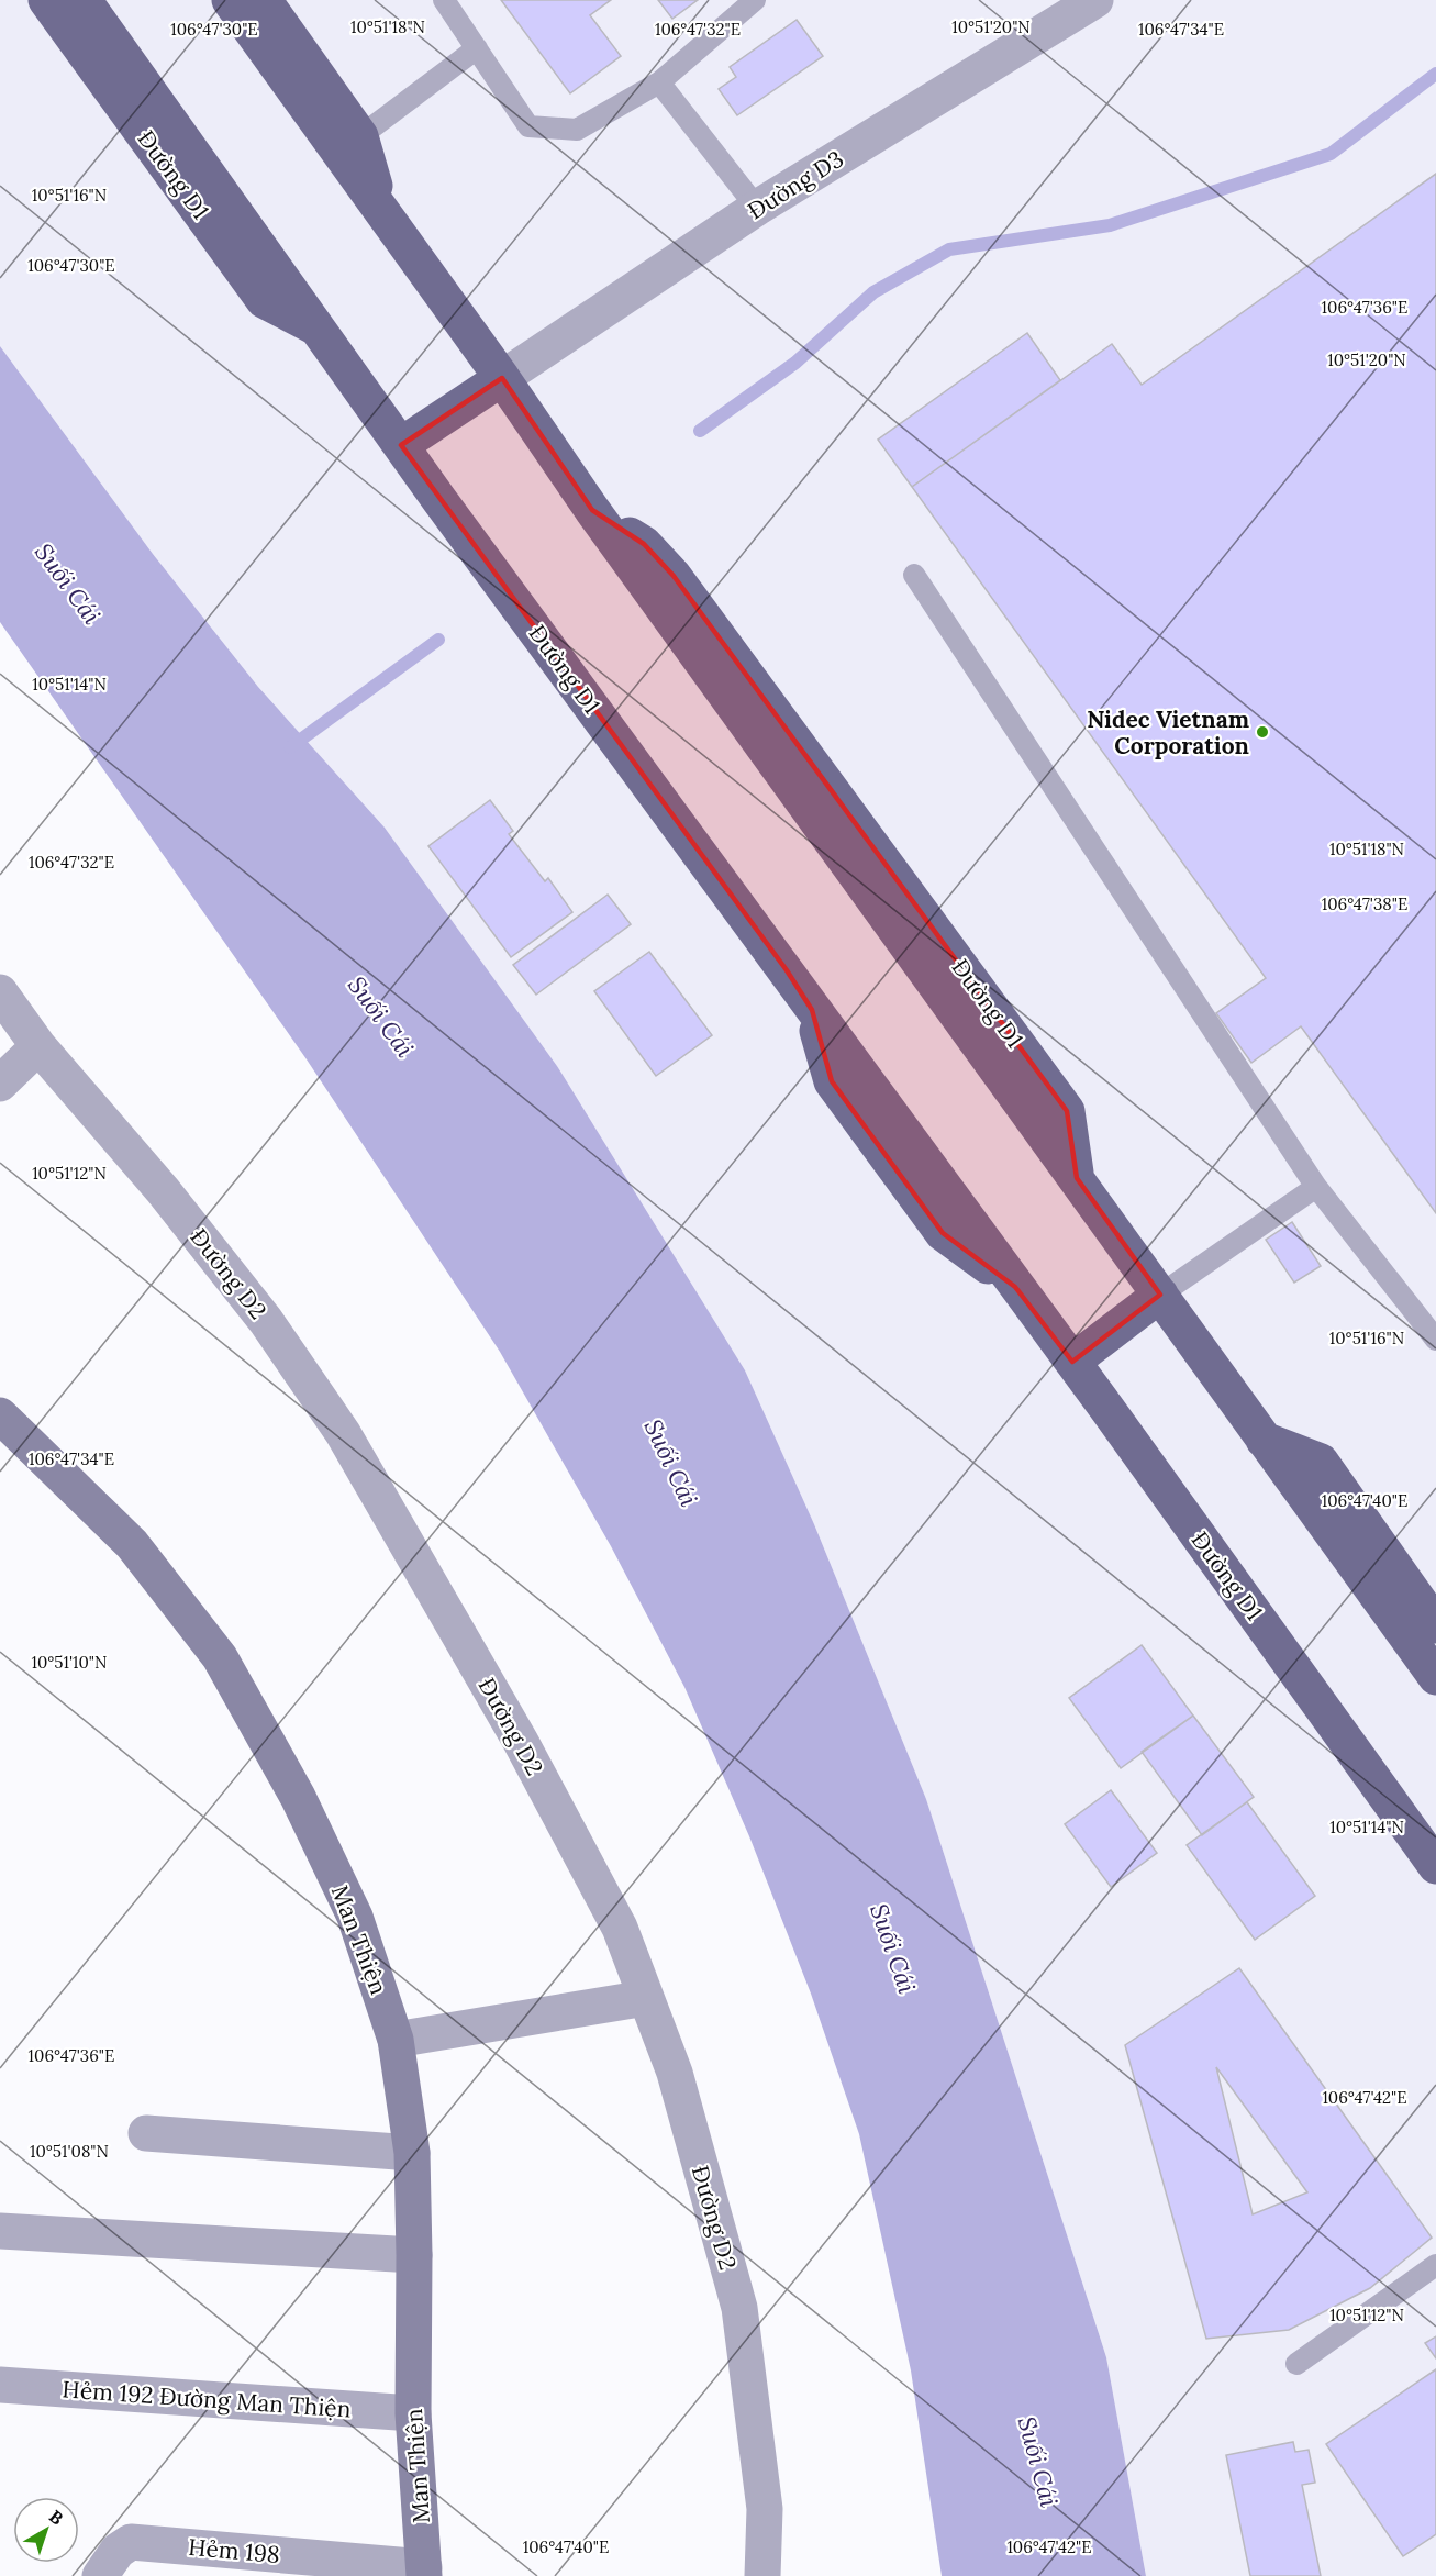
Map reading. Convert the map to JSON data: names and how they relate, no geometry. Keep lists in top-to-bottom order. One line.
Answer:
{"streets":{"main road":["Đường D1"],"street":["Đường D3","Đường D2","Man Thiện","Hẻm 192 Đường Man Thiện","Hẻm 198"]},"crossings":[["Đường D1","Đường D3"],["Man Thiện","Hẻm 192 Đường Man Thiện"],["Man Thiện","Hẻm 198"]],"water":["Suối Cái"],"places":["Nidec Vietnam Corporation"],"north":"top right","coordinates":["10°51'20\"N","10°51'18\"N","106°47'30\"E","106°47'32\"E","106°47'34\"E","10°51'16\"N","106°47'36\"E","10°51'14\"N","106°47'38\"E","10°51'12\"N","106°47'40\"E","10°51'10\"N","106°47'42\"E","10°51'08\"N"]}
